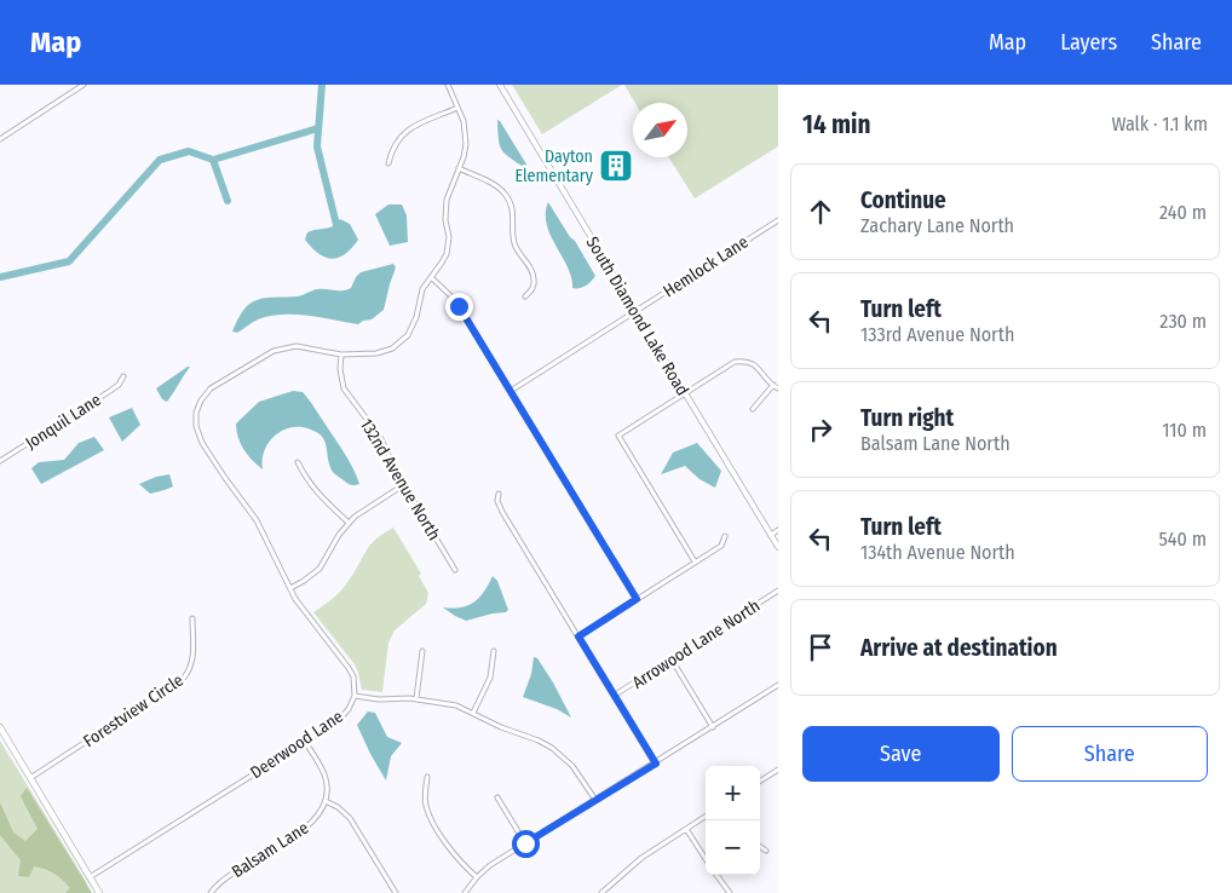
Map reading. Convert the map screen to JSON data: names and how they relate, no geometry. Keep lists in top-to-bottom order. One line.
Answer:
{"streets":{"street":["Hemlock Lane","South Diamond Lake Road","Jonquil Lane","132nd Avenue North","Arrowood Lane North","Forestview Circle","Deerwood Lane","Balsam Lane"]},"crossings":[["Hemlock Lane","South Diamond Lake Road"]],"places":{"building":["Dayton Elementary"]},"north":"top right","page":{"header":"Map","nav":["Map","Layers","Share"],"heading":["14 min","Walk · 1.1 km"],"list":[["Continue","Zachary Lane North","240 m"],["Turn left","133rd Avenue North","230 m"],["Turn right","Balsam Lane North","110 m"],["Turn left","134th Avenue North","540 m"],"Arrive at destination"],"buttons":["Save","Share"],"map_buttons":["+","−"]}}
